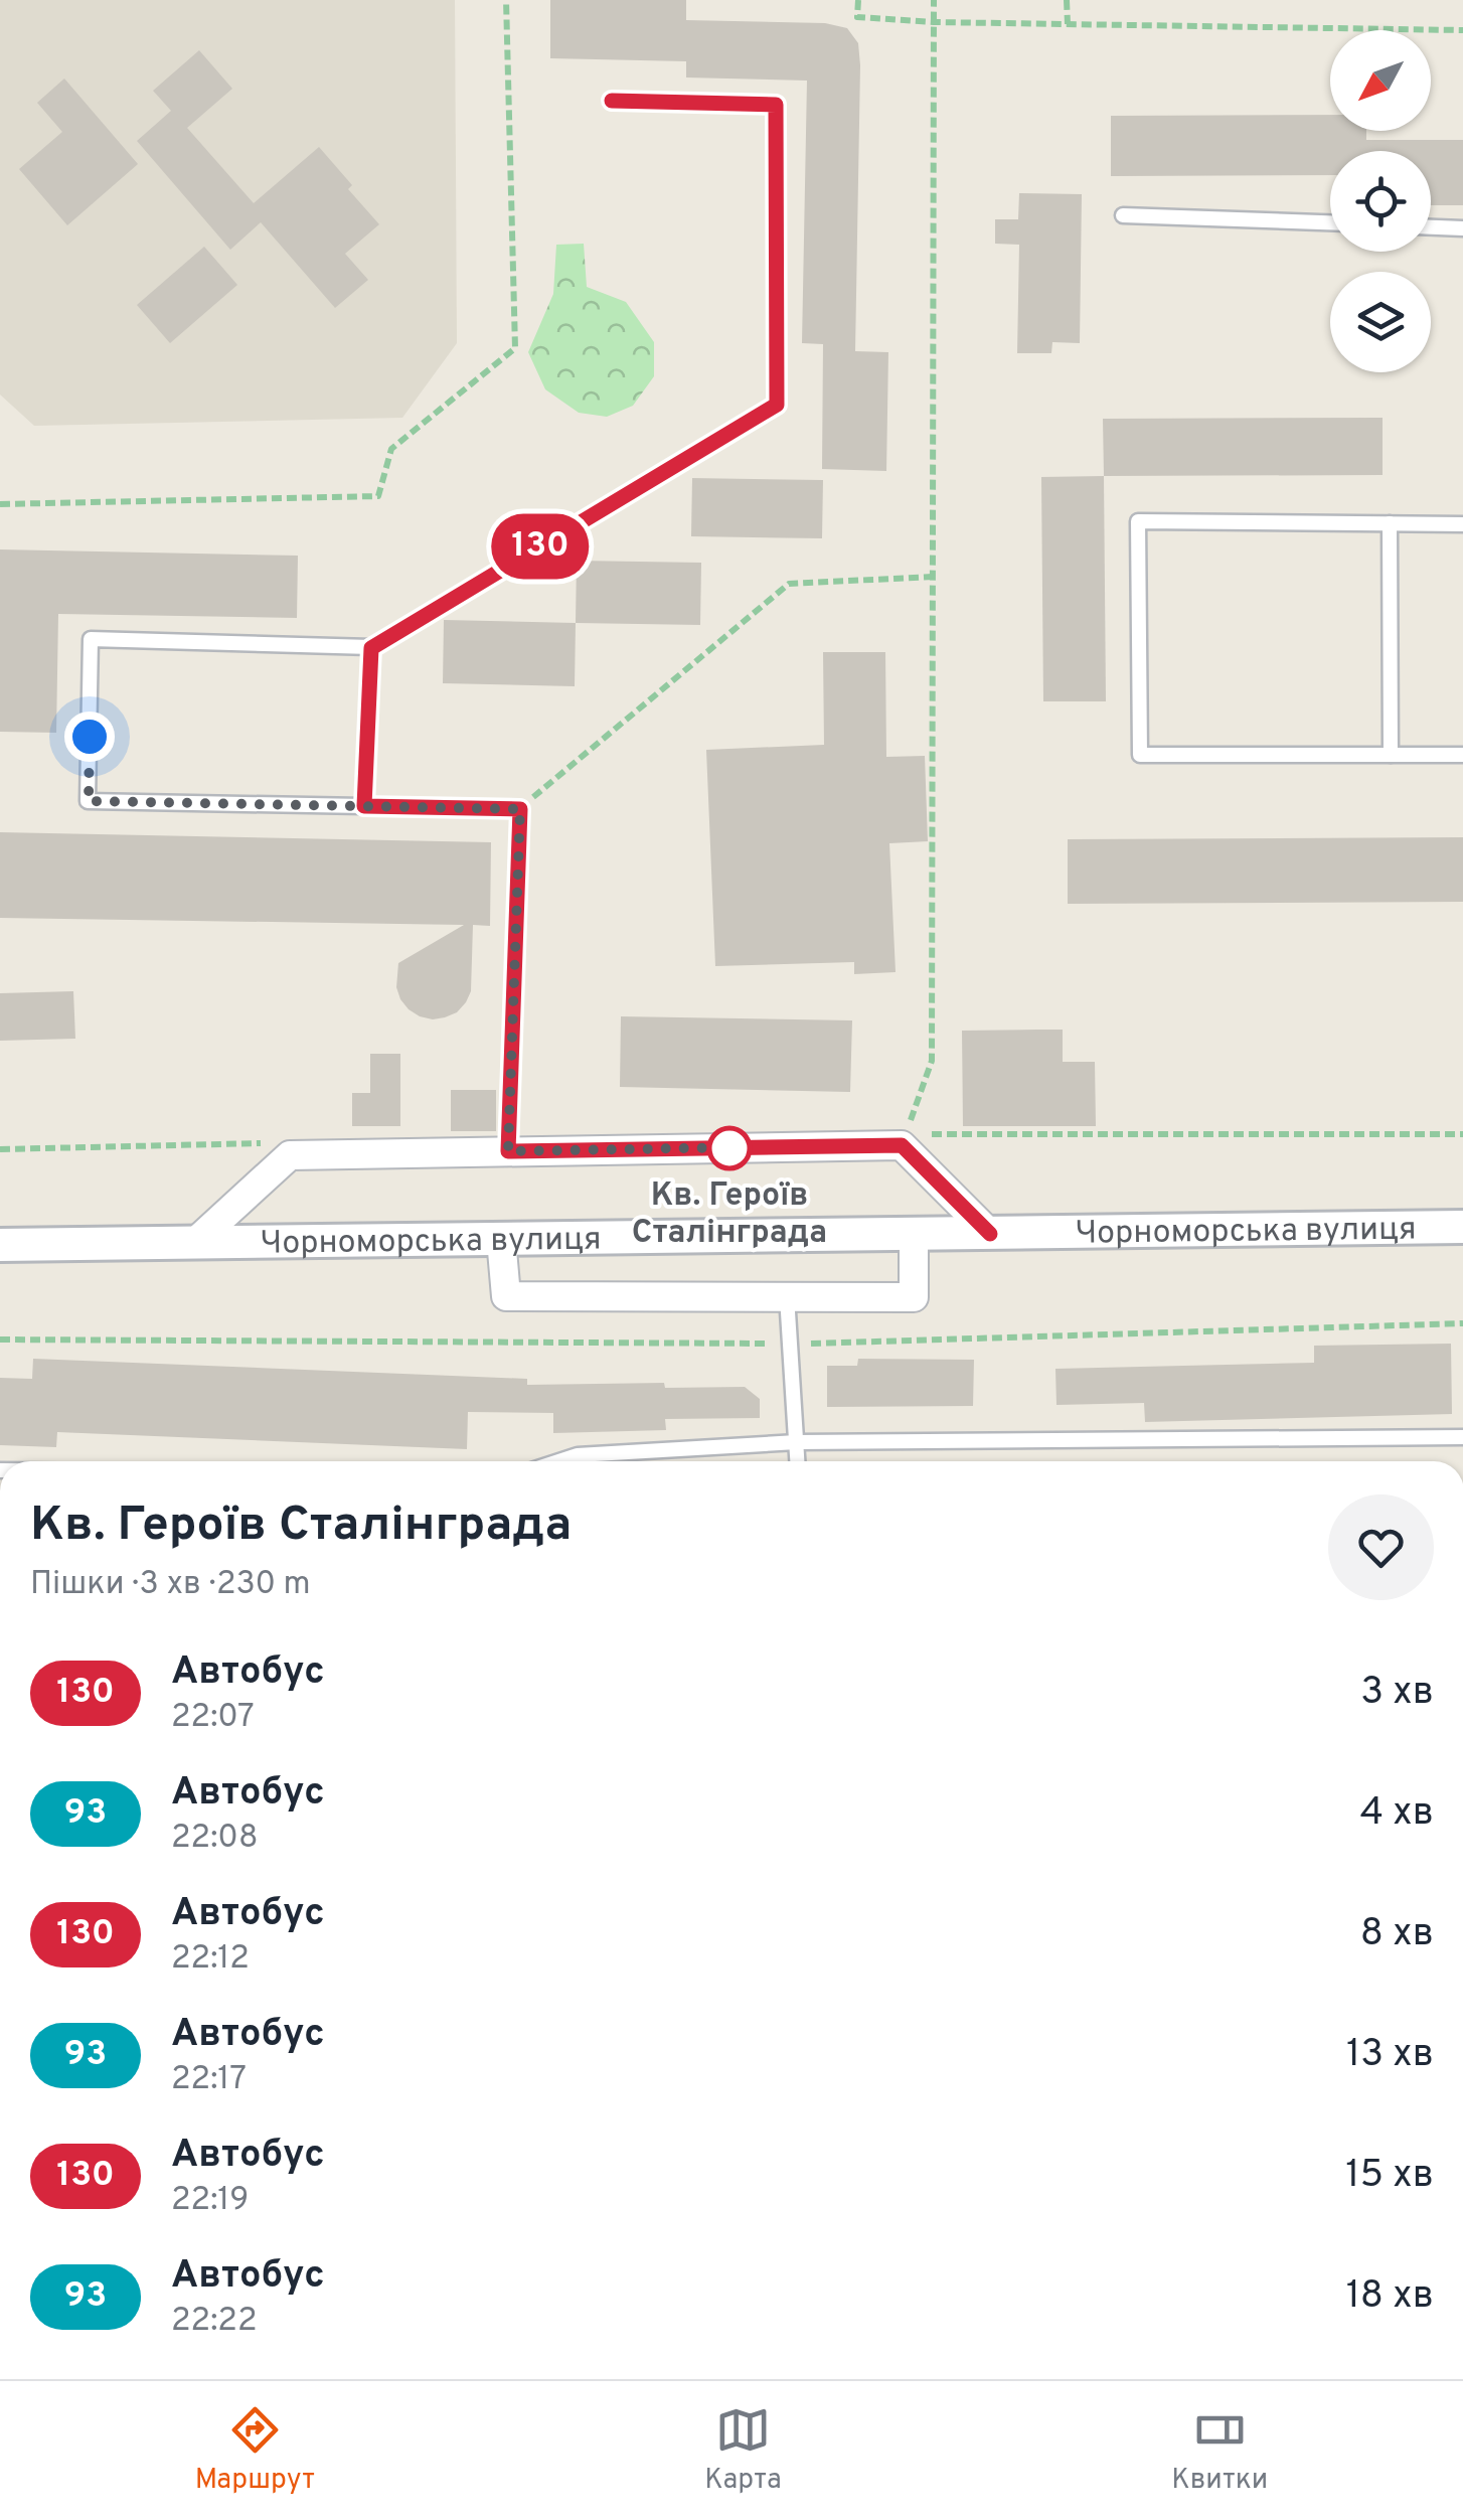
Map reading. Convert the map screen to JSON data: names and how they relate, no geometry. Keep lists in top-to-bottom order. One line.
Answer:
{"streets":{"street":["Чорноморська вулиця"]},"places":["Кв. Героїв Сталінграда"],"lines":["bus line 130"],"north":"bottom left","page":{"on_map":"130","heading":["Кв. Героїв Сталінграда","Пішки · 3 хв · 230 m"],"list":[{"mark":"130","name":"Автобус","note":"22:07","value":"3 хв"},{"mark":"93","name":"Автобус","note":"22:08","value":"4 хв"},{"mark":"130","name":"Автобус","note":"22:12","value":"8 хв"},{"mark":"93","name":"Автобус","note":"22:17","value":"13 хв"},{"mark":"130","name":"Автобус","note":"22:19","value":"15 хв"},{"mark":"93","name":"Автобус","note":"22:22","value":"18 хв"}],"tabs":["Маршрут","Карта","Квитки"]}}
